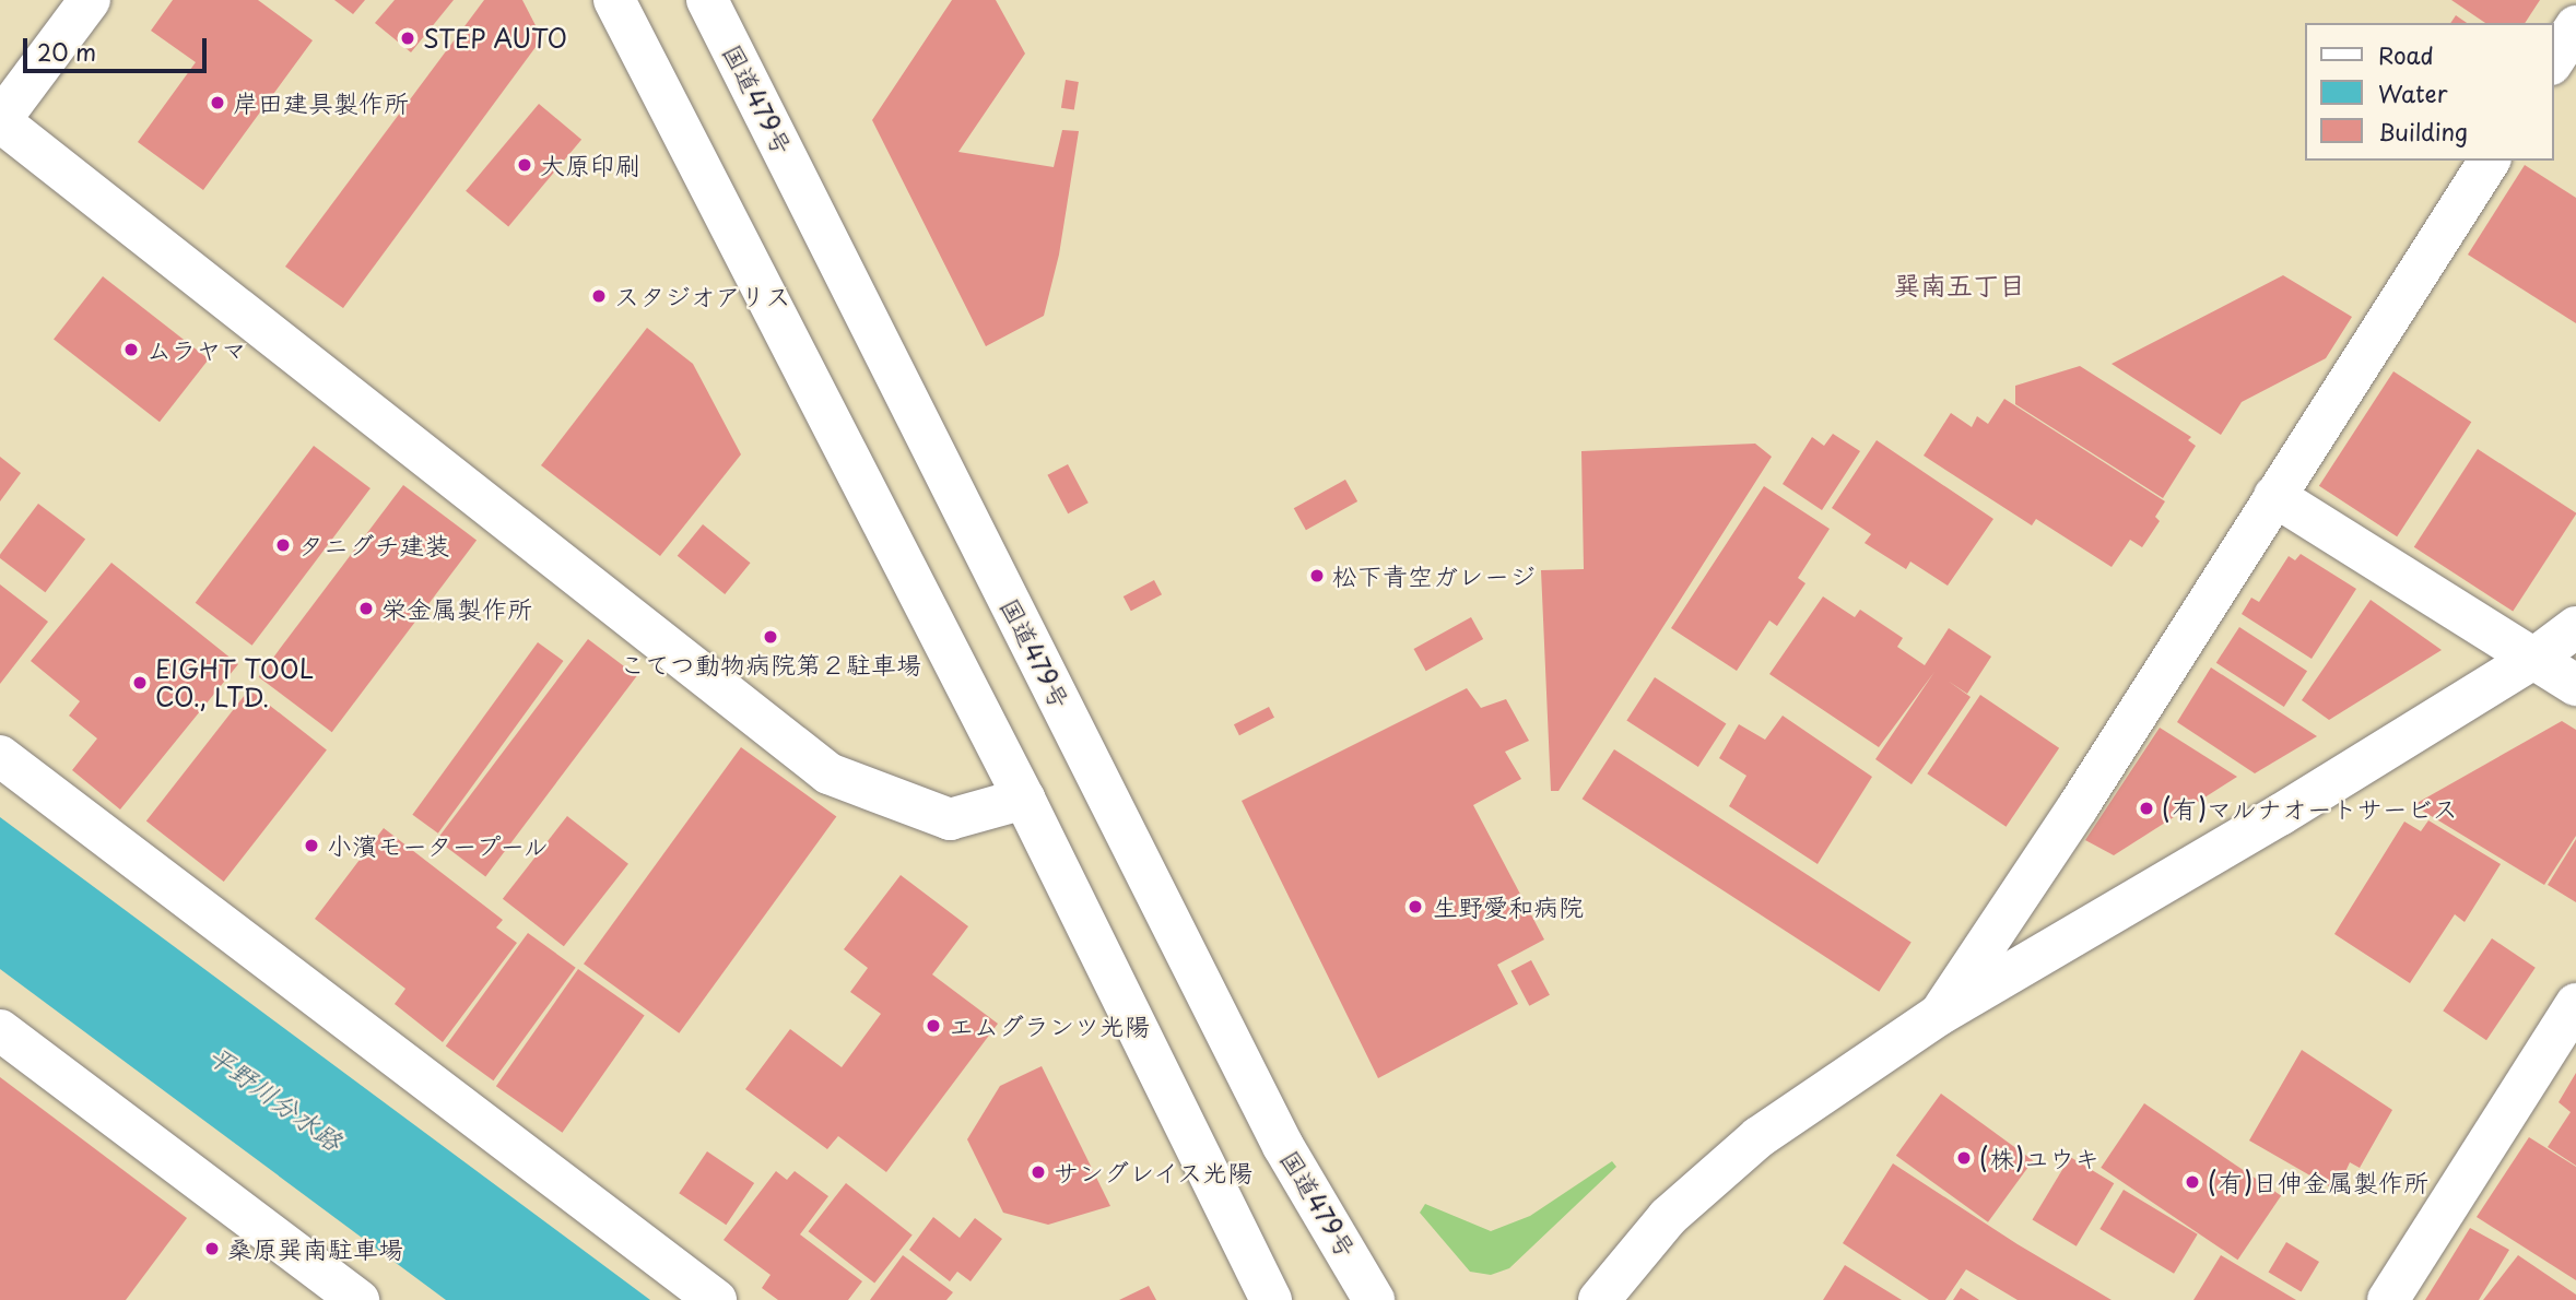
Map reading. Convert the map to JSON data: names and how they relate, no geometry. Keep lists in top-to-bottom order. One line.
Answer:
{"streets":{"main road":["国道479号"]},"districts":["巽南五丁目"],"water":["平野川分水路"],"places":["STEP AUTO","岸田建具製作所","大原印刷","スタジオアリス","ムラヤマ","タニグチ建装","松下青空ガレージ","栄金属製作所","こてつ動物病院第２駐車場","EIGHT TOOL CO., LTD.","(有)マルナオートサービス","小濱モータープール","生野愛和病院","エムグランツ光陽","(株)ユウキ","サングレイス光陽","(有)日伸金属製作所","桑原巽南駐車場"],"legend":["Road","Water","Building"],"scale_bar":"20 m"}
